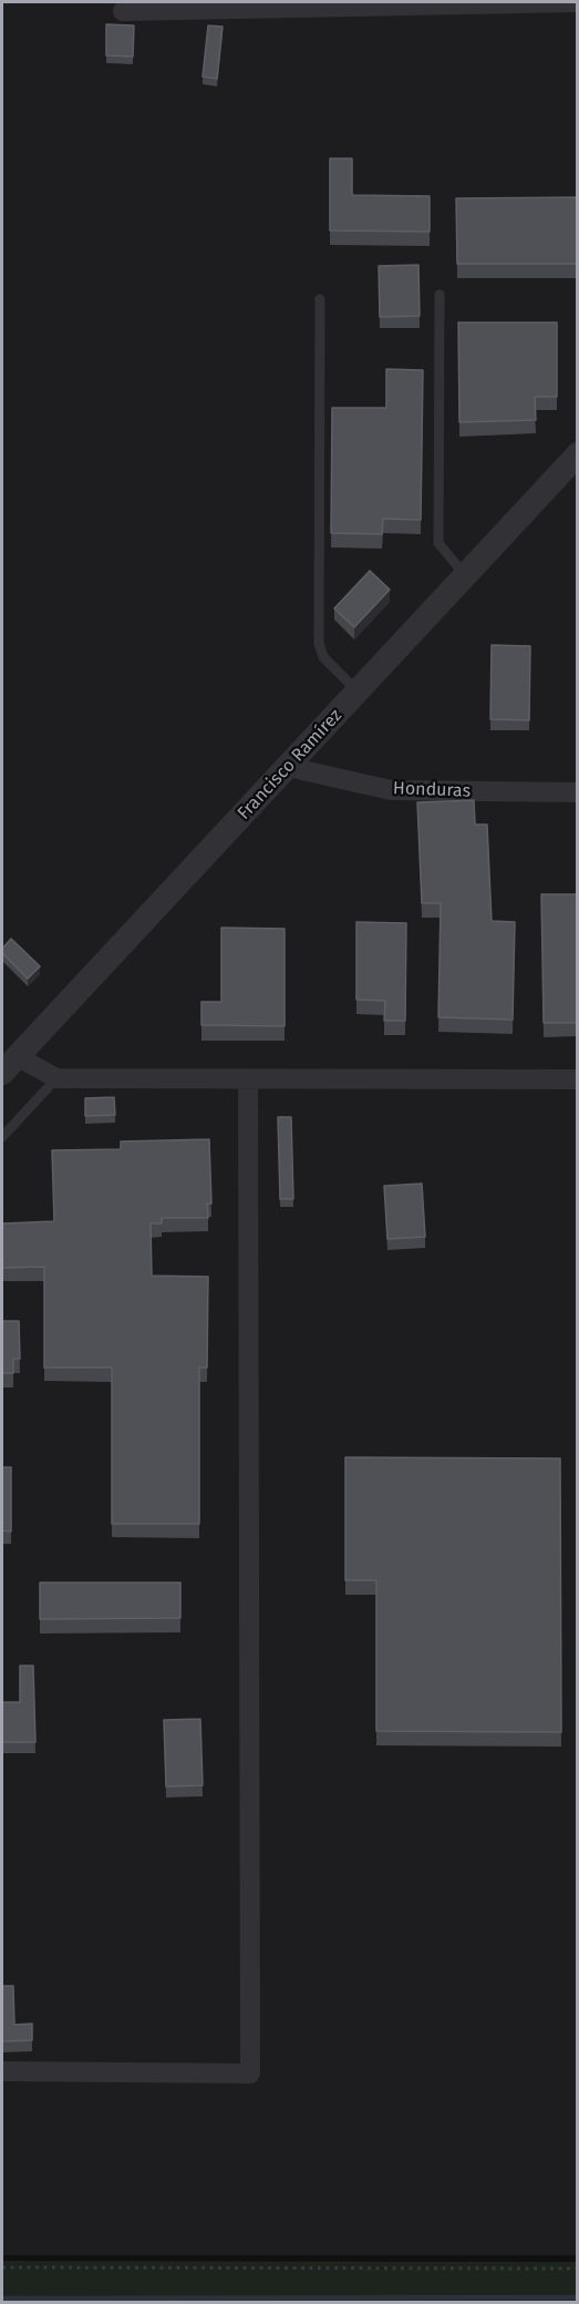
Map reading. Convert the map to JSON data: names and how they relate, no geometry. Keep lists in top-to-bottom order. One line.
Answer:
{"streets":{"street":["Francisco Ramírez","Honduras"]},"crossings":[["Francisco Ramírez","Honduras"]]}
